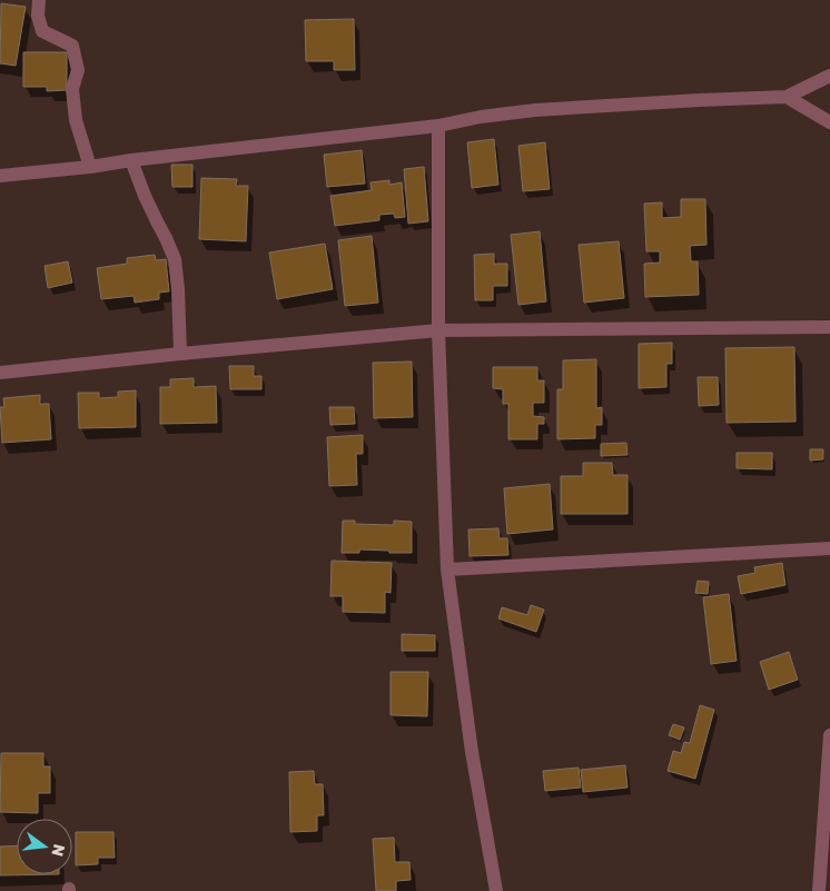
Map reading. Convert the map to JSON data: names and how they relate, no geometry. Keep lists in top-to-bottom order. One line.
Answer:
{"north":"right"}
